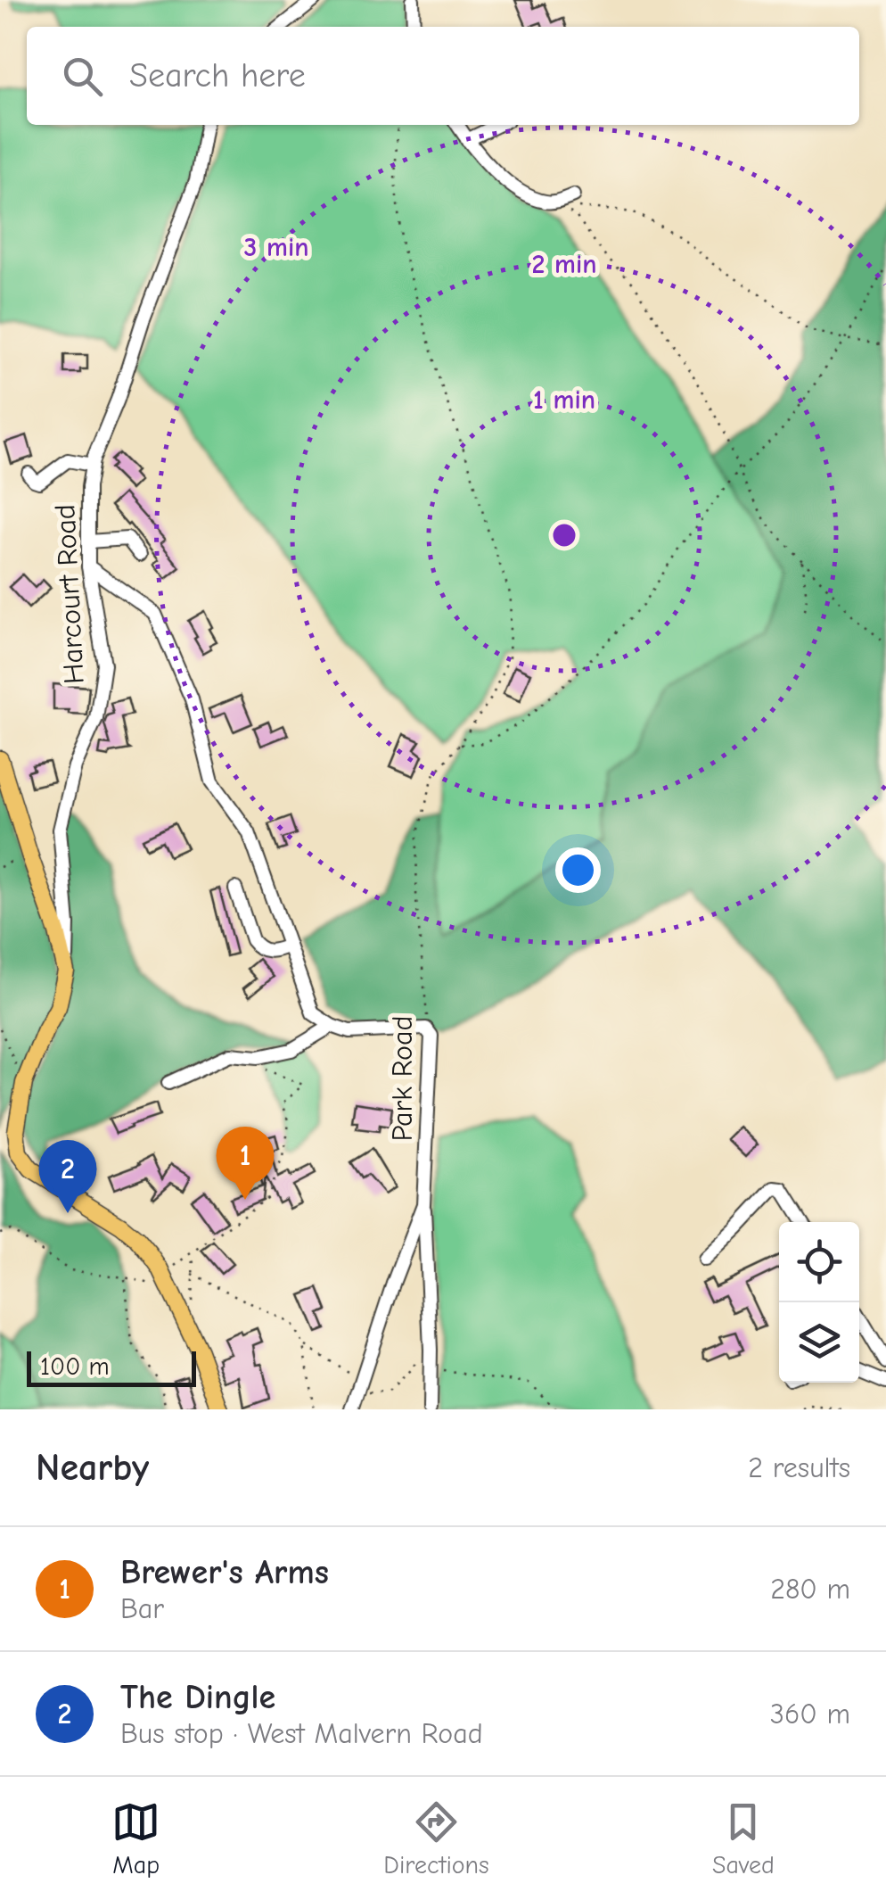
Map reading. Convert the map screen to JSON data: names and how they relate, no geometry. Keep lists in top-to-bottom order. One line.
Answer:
{"streets":{"street":["Harcourt Road","Park Road"]},"scale_bar":"100 m","page":{"search":"Search here","pins":["1","2"],"scale":"100 m","heading":["Nearby","2 results"],"list":[{"mark":"1","name":"Brewer's Arms","note":"Bar","value":"280 m"},{"mark":"2","name":"The Dingle","note":"Bus stop · West Malvern Road","value":"360 m"}],"nav":["Map","Directions","Saved"]},"rings":["3 min","2 min","1 min"]}
